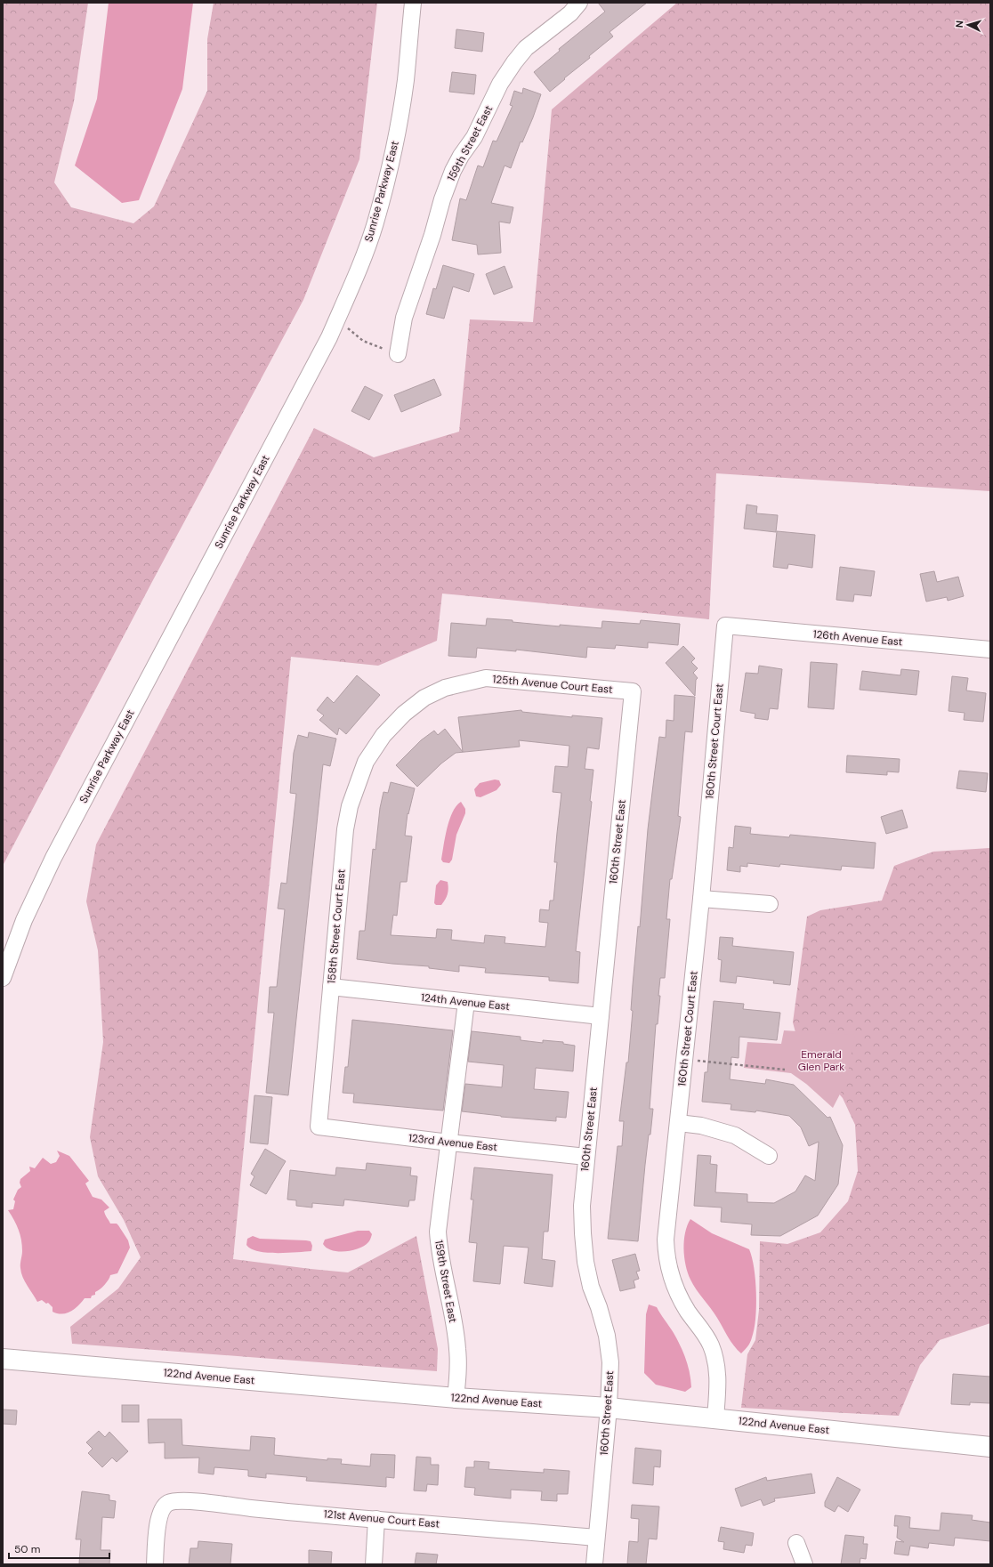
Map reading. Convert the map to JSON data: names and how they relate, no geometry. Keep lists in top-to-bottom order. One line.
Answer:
{"streets":{"main road":["122nd Avenue East"],"street":["159th Street East","Sunrise Parkway East","126th Avenue East","125th Avenue Court East","160th Street Court East","160th Street East","158th Street Court East","124th Avenue East","123rd Avenue East","121st Avenue Court East"]},"crossings":[["159th Street East","124th Avenue East"],["159th Street East","123rd Avenue East"],["159th Street East","122nd Avenue East"],["126th Avenue East","160th Street Court East"],["125th Avenue Court East","160th Street East"],["125th Avenue Court East","158th Street Court East"],["160th Street Court East","122nd Avenue East"],["160th Street East","124th Avenue East"],["160th Street East","123rd Avenue East"],["160th Street East","122nd Avenue East"],["160th Street East","121st Avenue Court East"],["158th Street Court East","124th Avenue East"],["158th Street Court East","123rd Avenue East"]],"parks":["Emerald Glen Park"],"scale_bar":"50 m","north":"left"}
